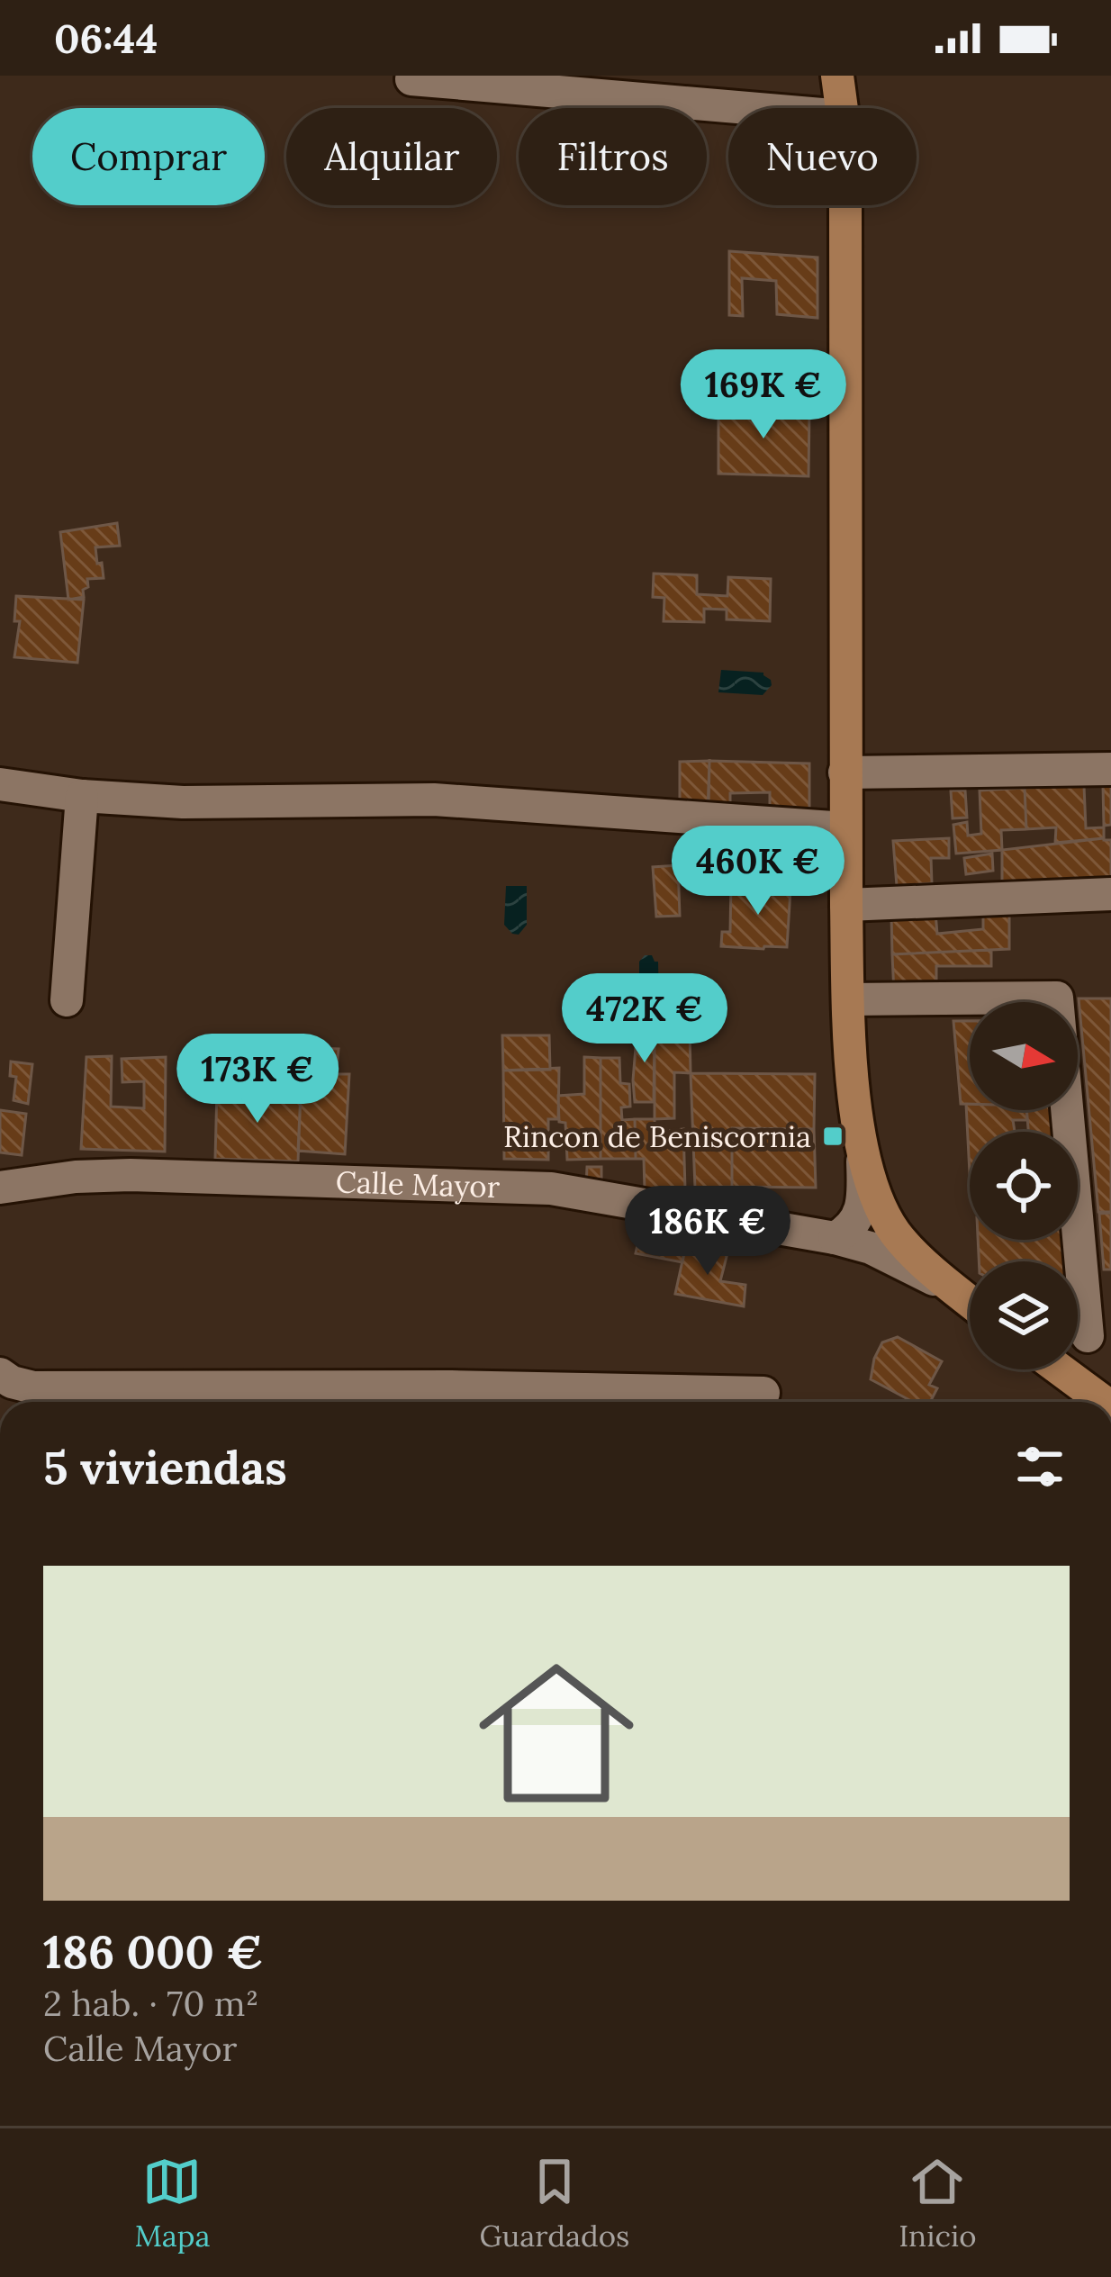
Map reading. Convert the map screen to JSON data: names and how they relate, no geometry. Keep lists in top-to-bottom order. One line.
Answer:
{"streets":{"street":["Calle Mayor"]},"places":{"transit":["Rincon de Beniscornia"]},"north":"right","page":{"status":"06:44","chip":["Comprar","Alquilar","Filtros","Nuevo"],"price":["169K €","460K €","472K €","173K €","186K €"],"heading":"5 viviendas","list":[{"name":"186 000 €","note":"2 hab. · 70 m² · Calle Mayor"}],"tabs":["Mapa","Guardados","Inicio"]}}
